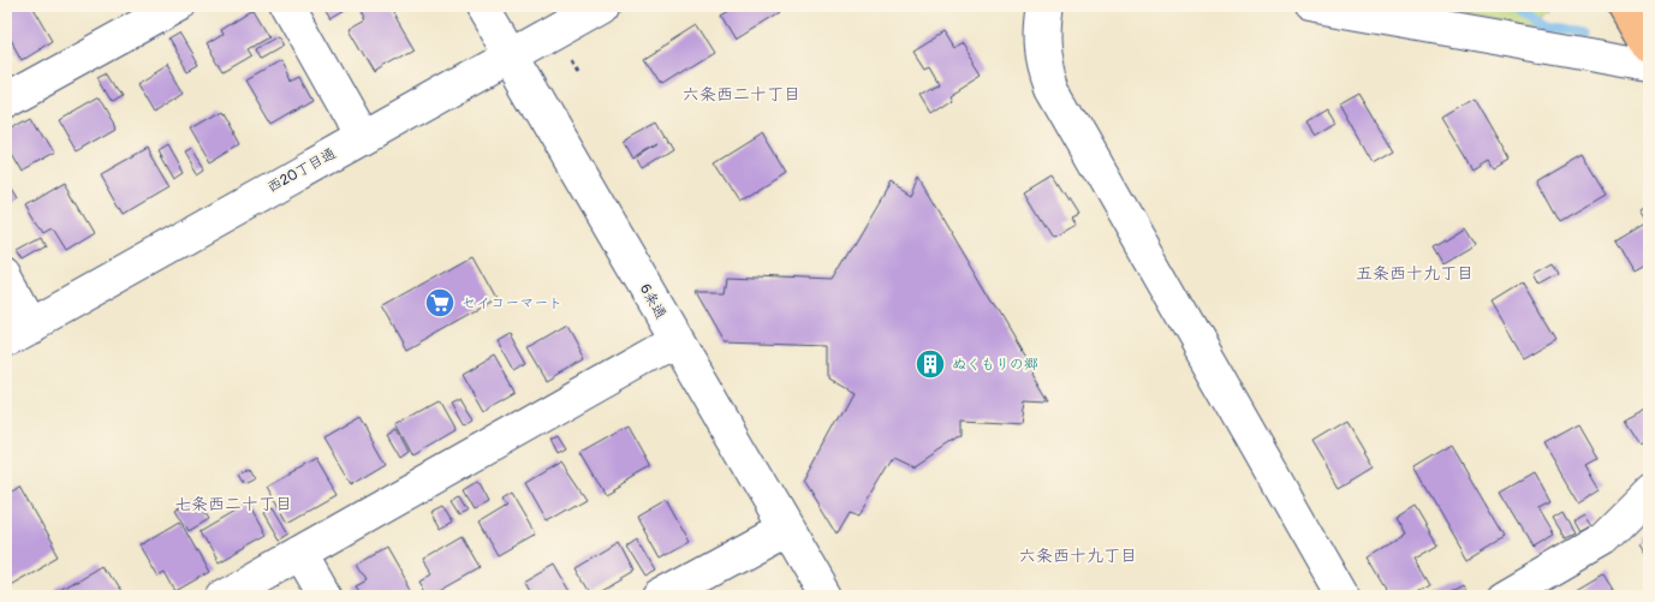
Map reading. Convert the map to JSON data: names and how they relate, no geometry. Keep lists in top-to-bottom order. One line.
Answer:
{"streets":{"street":["西20丁目通","6条通"]},"crossings":[["西20丁目通","6条通"]],"districts":["六条西二十丁目","五条西十九丁目","七条西二十丁目","六条西十九丁目"],"places":{"supermarket":["セイコーマート"],"building":["ぬくもりの郷"]}}
